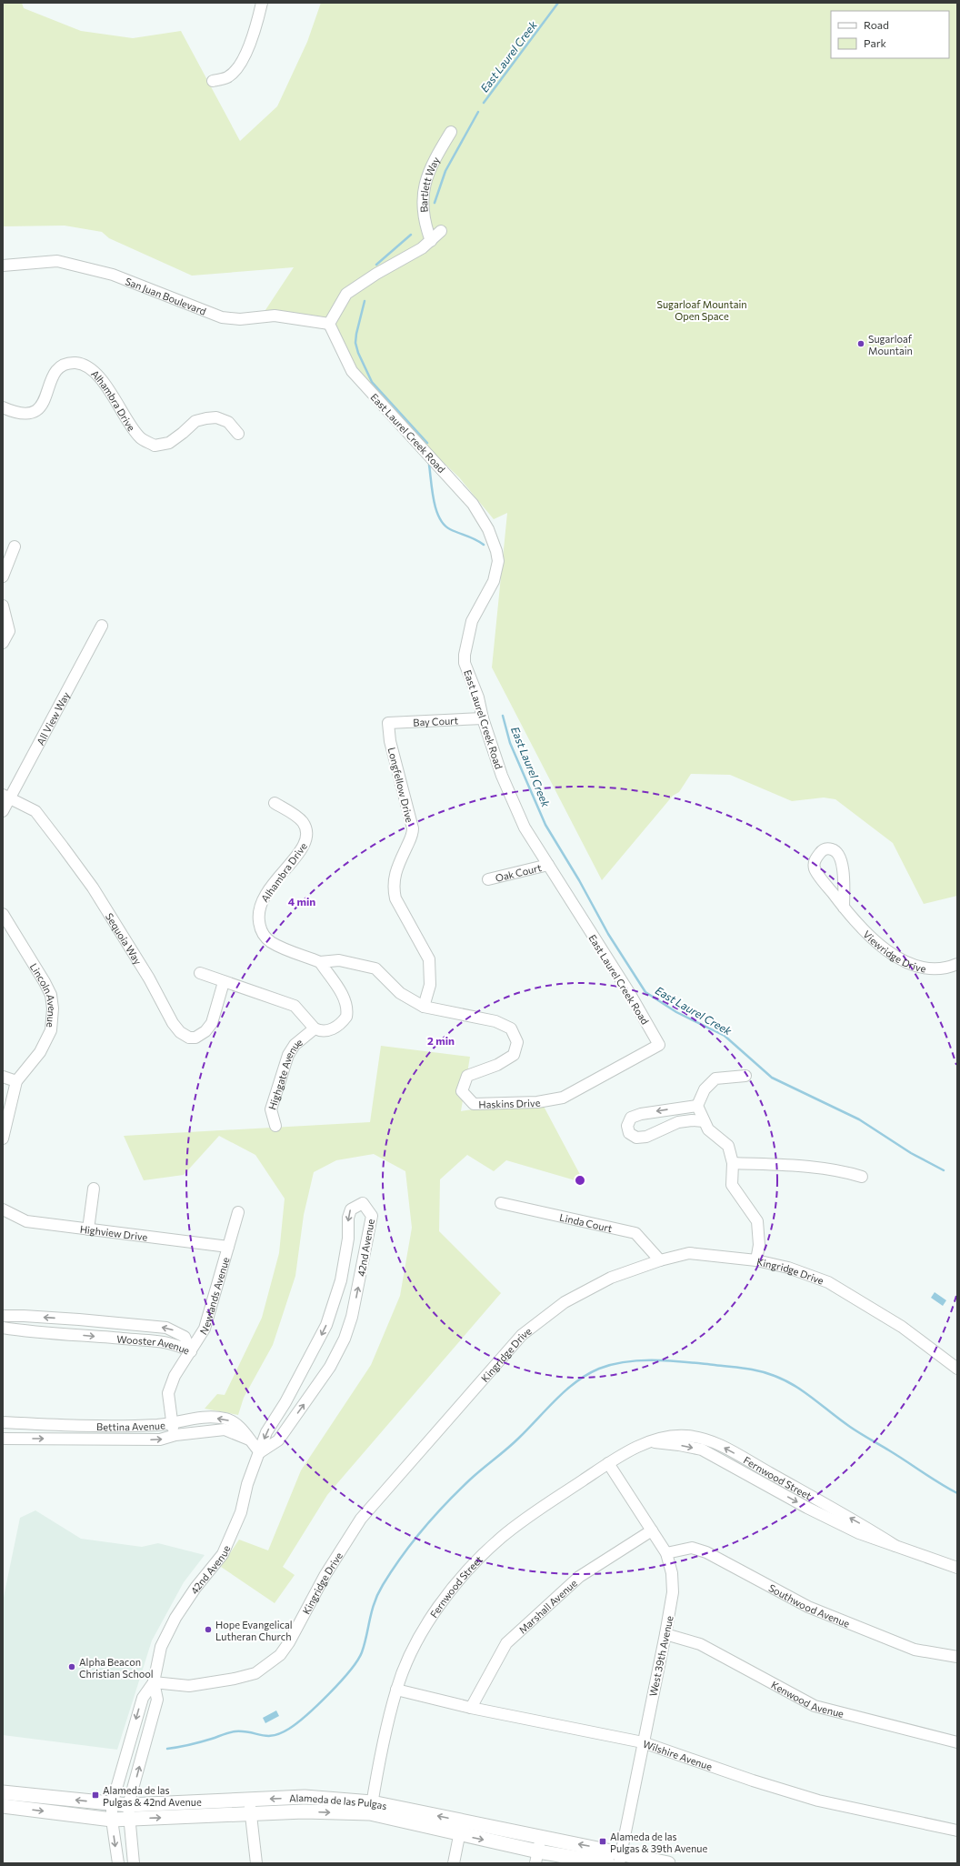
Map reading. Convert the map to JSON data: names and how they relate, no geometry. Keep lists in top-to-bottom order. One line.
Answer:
{"streets":{"main road":["Alameda de las Pulgas"],"street":["Bartlett Way","San Juan Boulevard","Alhambra Drive","East Laurel Creek Road","All View Way","Bay Court","Longfellow Drive","Oak Court","Sequoia Way","Viewridge Drive","Lincoln Avenue","Highgate Avenue","Haskins Drive","Linda Court","Highview Drive","42nd Avenue","Kingridge Drive","Newlands Avenue","Wooster Avenue","Bettina Avenue","Fernwood Street","Southwood Avenue","Marshall Avenue","West 39th Avenue","Kenwood Avenue","Wilshire Avenue"]},"crossings":[["San Juan Boulevard","East Laurel Creek Road"],["Alhambra Drive","Haskins Drive"],["East Laurel Creek Road","Bay Court"],["East Laurel Creek Road","Oak Court"],["East Laurel Creek Road","Haskins Drive"],["All View Way","Sequoia Way"],["Bay Court","Longfellow Drive"],["Longfellow Drive","Haskins Drive"],["Linda Court","Kingridge Drive"],["Highview Drive","Newlands Avenue"],["42nd Avenue","Kingridge Drive"],["42nd Avenue","Bettina Avenue"],["42nd Avenue","Alameda de las Pulgas"],["Newlands Avenue","Wooster Avenue"],["Newlands Avenue","Bettina Avenue"],["Fernwood Street","West 39th Avenue"],["Fernwood Street","Wilshire Avenue"],["Fernwood Street","Alameda de las Pulgas"],["Southwood Avenue","West 39th Avenue"],["Marshall Avenue","West 39th Avenue"],["Marshall Avenue","Wilshire Avenue"],["West 39th Avenue","Kenwood Avenue"],["West 39th Avenue","Wilshire Avenue"],["West 39th Avenue","Alameda de las Pulgas"]],"water":["East Laurel Creek"],"parks":["Sugarloaf Mountain Open Space"],"places":{"other":["Sugarloaf Mountain","Hope Evangelical Lutheran Church","Alpha Beacon Christian School"],"transit":["Alameda de las Pulgas & 42nd Avenue","Alameda de las Pulgas & 39th Avenue"]},"legend":["Road","Park"],"rings":["4 min","2 min"]}
